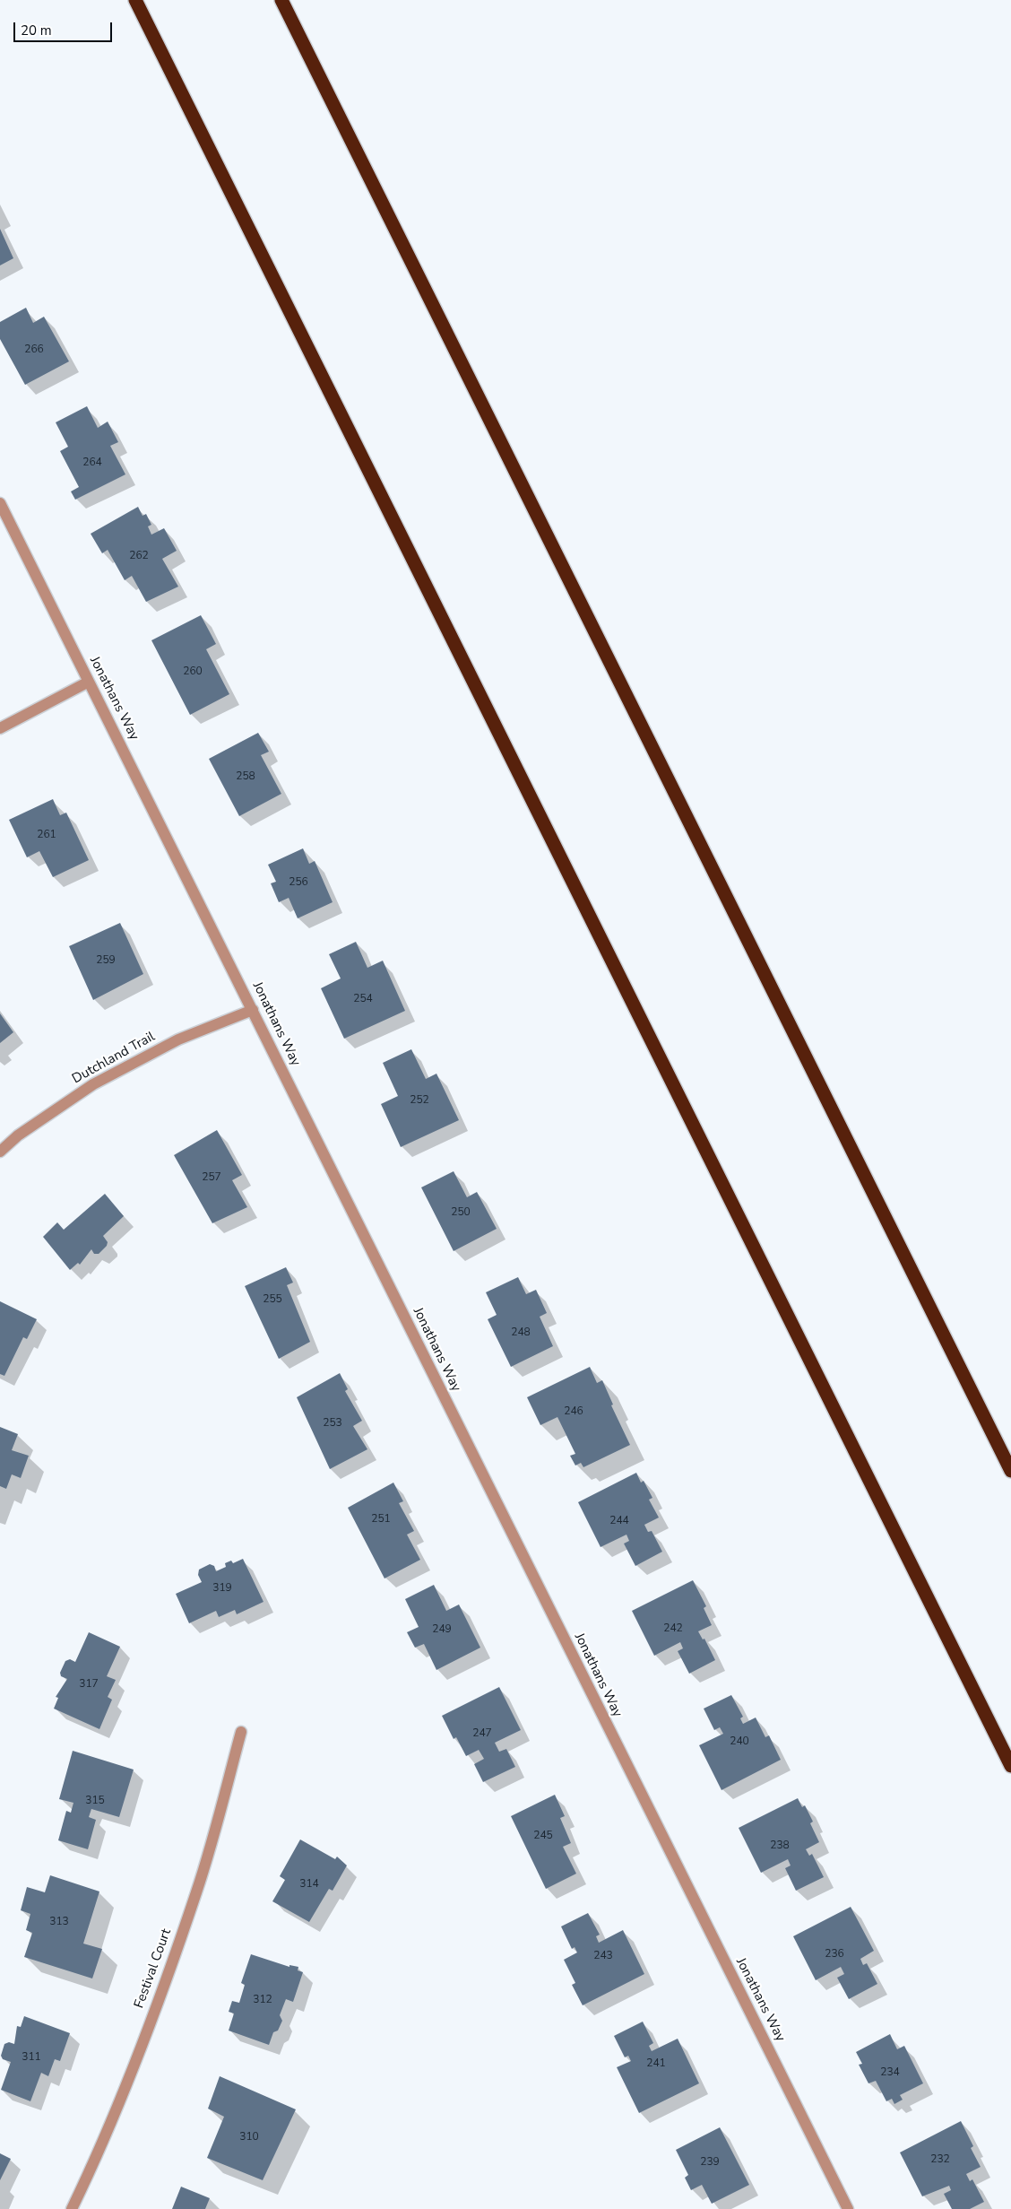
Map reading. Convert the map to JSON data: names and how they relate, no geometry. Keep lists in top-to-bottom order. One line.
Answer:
{"streets":{"street":["Jonathans Way","Dutchland Trail","Festival Court"]},"crossings":[["Jonathans Way","Dutchland Trail"]],"house_numbers":["266","264","262","260","258","261","256","259","254","252","257","250","255","248","246","253","251","244","319","242","249","317","247","240","315","245","238","314","313","236","243","312","311","241","234","310","232","239"],"scale_bar":"20 m"}
